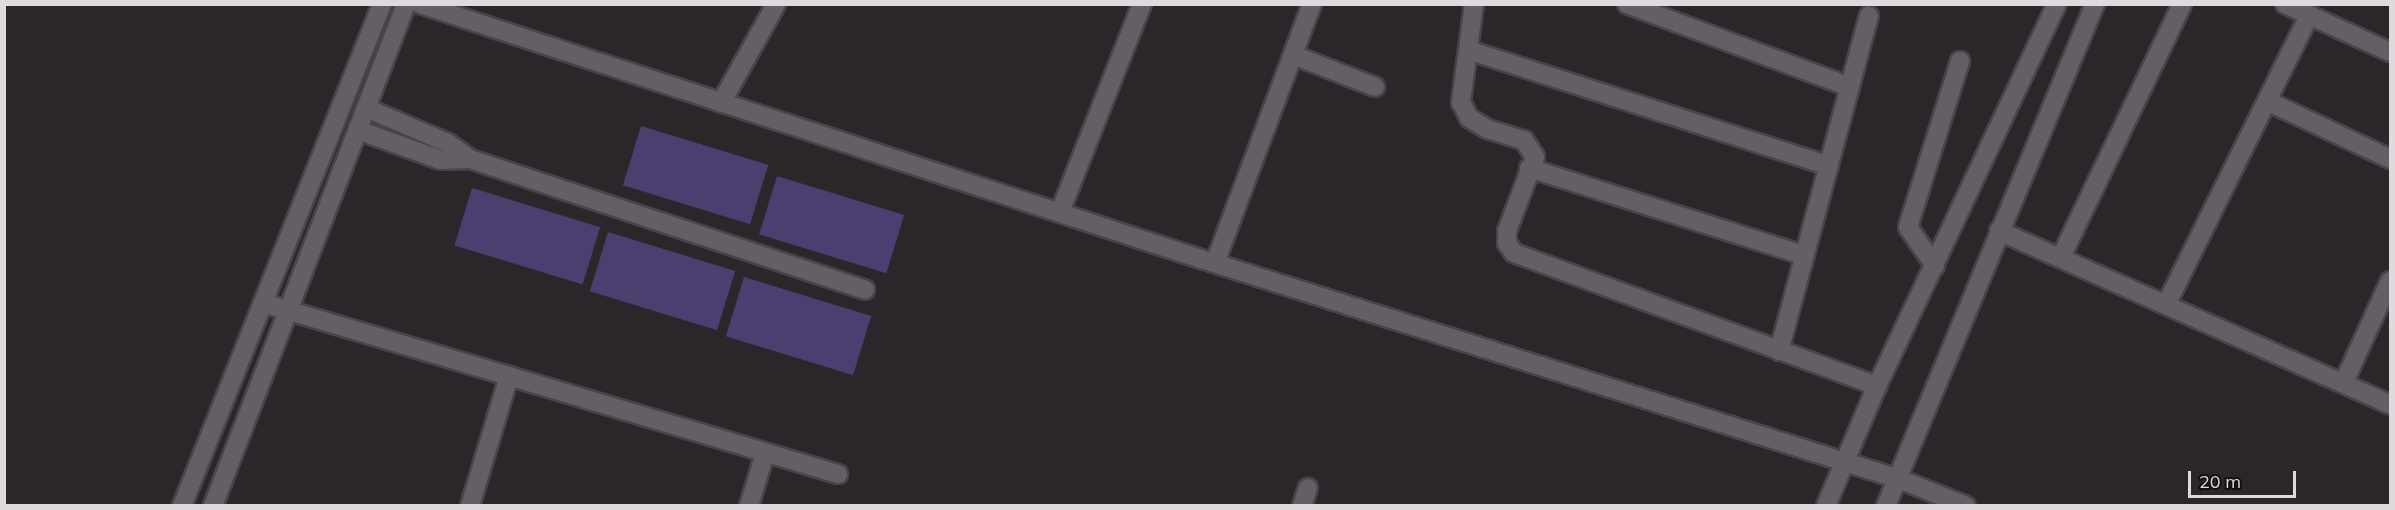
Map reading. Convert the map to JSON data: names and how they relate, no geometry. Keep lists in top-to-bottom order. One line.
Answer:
{"scale_bar":"20 m"}
